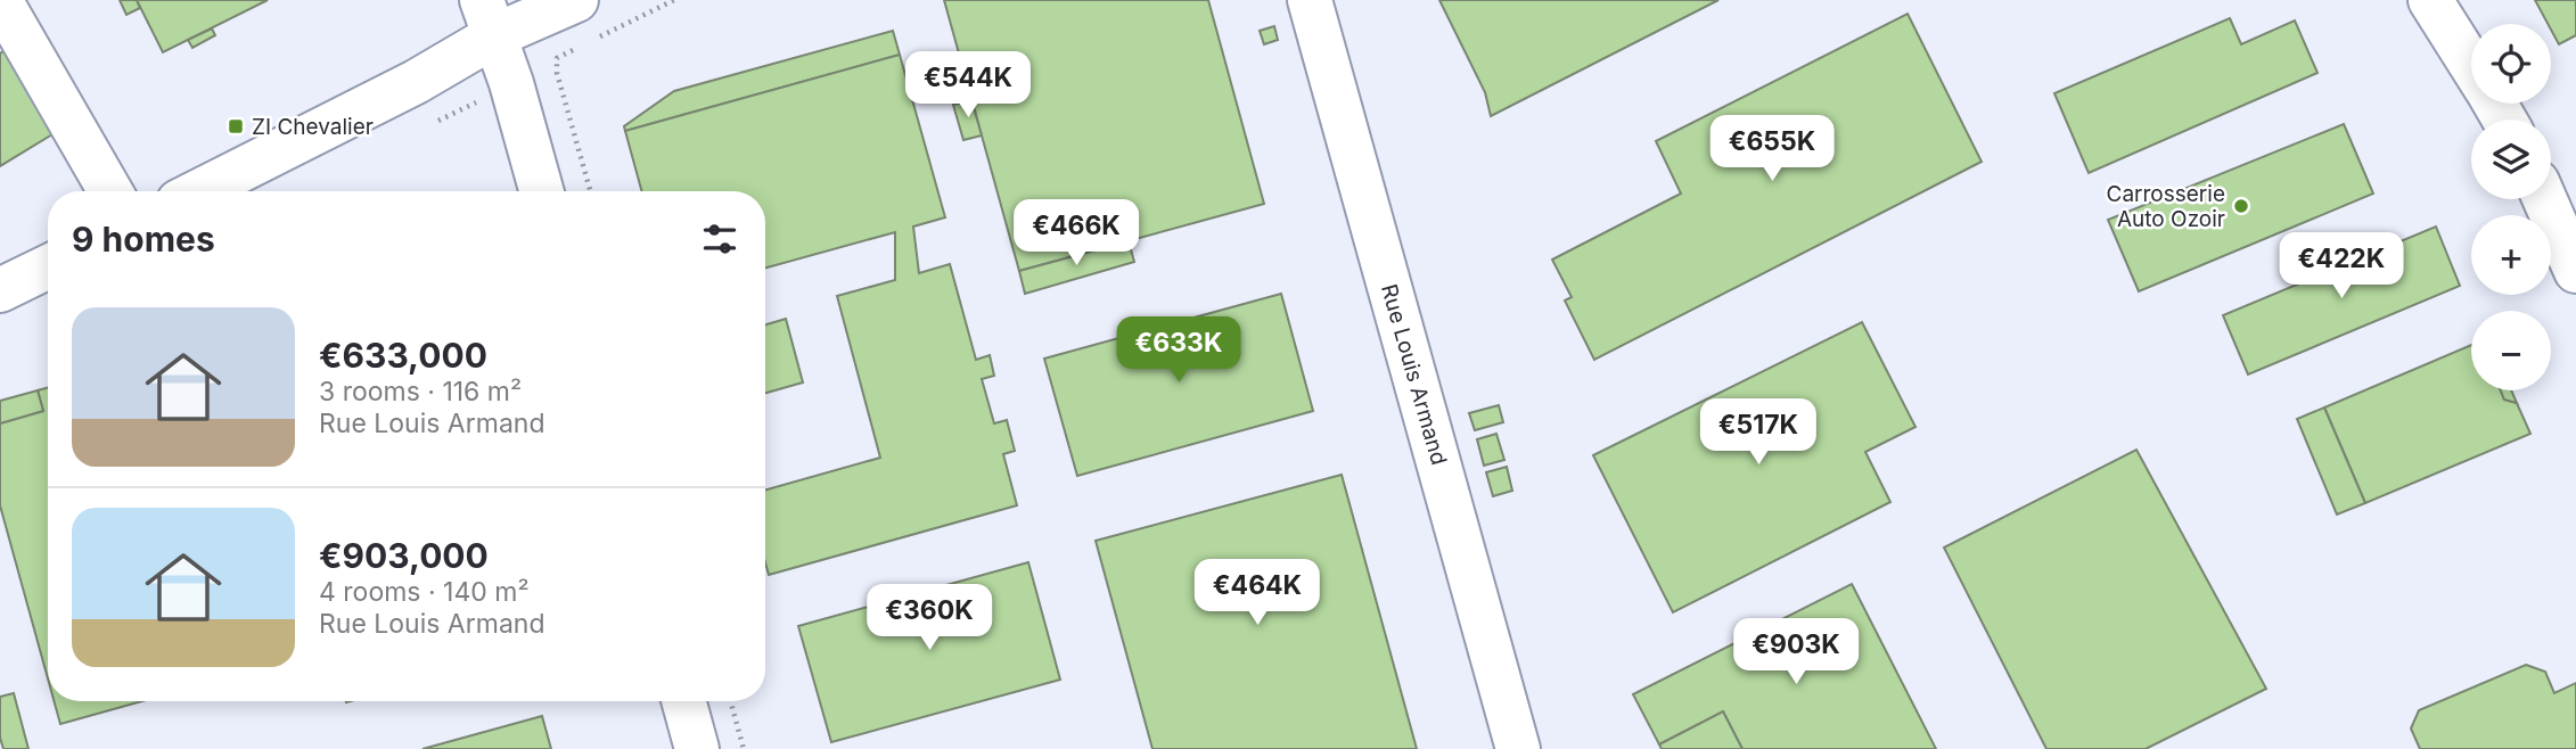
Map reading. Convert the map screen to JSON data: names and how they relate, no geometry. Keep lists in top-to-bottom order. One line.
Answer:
{"streets":{"street":["Rue Louis Armand"]},"places":{"transit":["ZI Chevalier"],"other":["Carrosserie Auto Ozoir"]},"page":{"map_buttons":["+","−"],"price":["€544K","€655K","€466K","€422K","€633K","€517K","€464K","€360K","€903K"],"heading":"9 homes","list":[{"name":"€633,000","note":"3 rooms · 116 m² · Rue Louis Armand"},{"name":"€903,000","note":"4 rooms · 140 m² · Rue Louis Armand"}]}}
